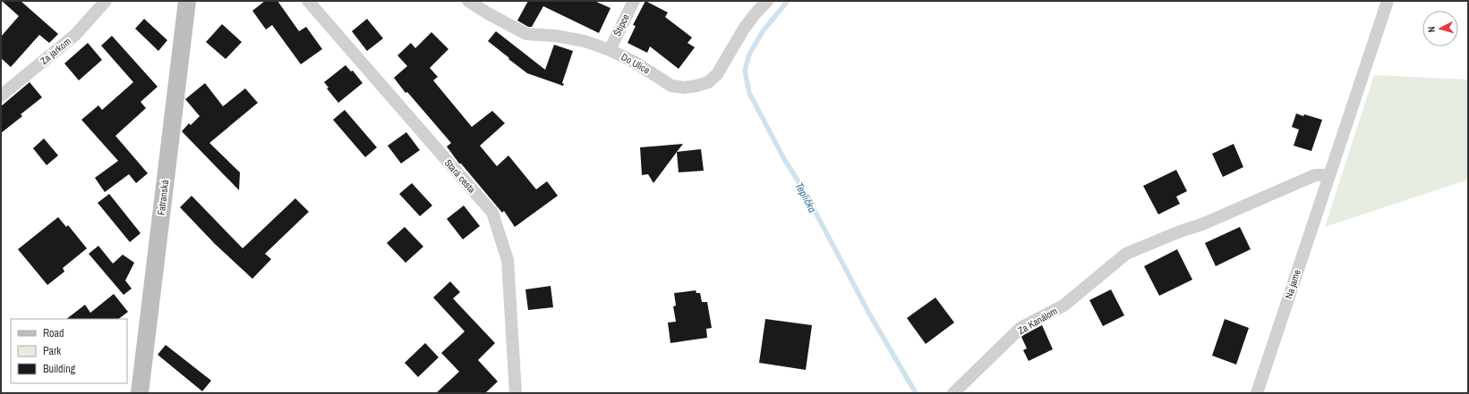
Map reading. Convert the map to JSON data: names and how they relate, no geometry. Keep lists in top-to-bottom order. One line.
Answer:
{"streets":{"main road":["Fatranská"],"street":["Štipce","Za jarkom","Do Ulice","Stará cesta","Na jame","Za Kanálom"]},"crossings":[["Štipce","Do Ulice"],["Na jame","Za Kanálom"]],"water":["Teplička"],"legend":["Road","Park","Building"],"north":"left"}
